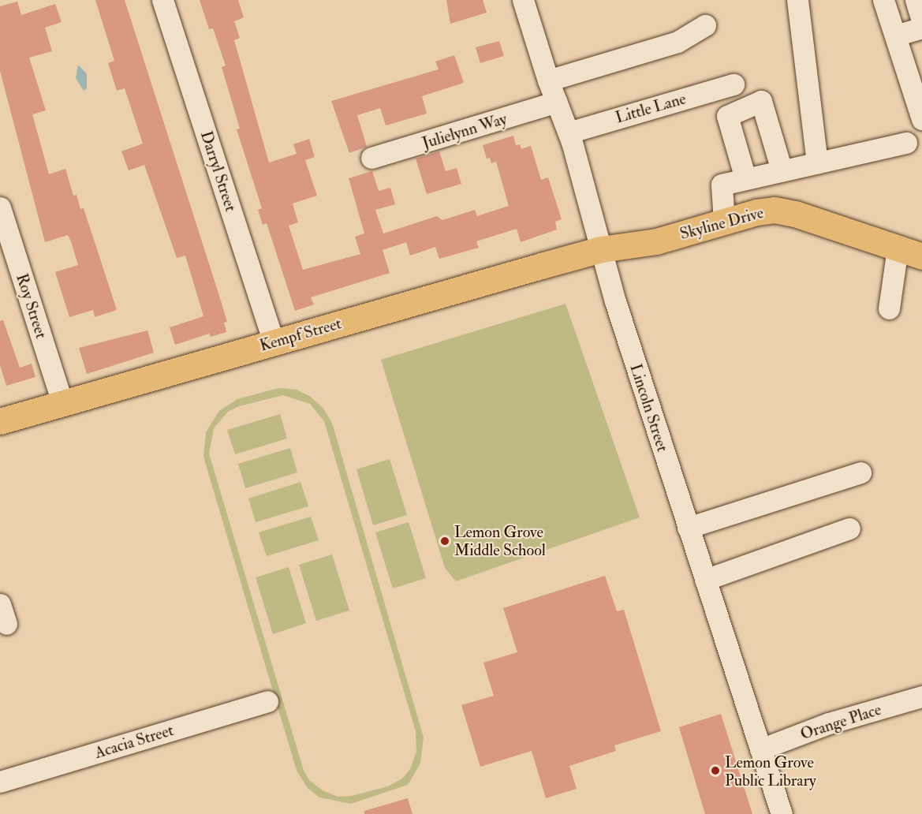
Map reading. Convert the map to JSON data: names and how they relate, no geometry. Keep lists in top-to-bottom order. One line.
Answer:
{"streets":{"main road":["Skyline Drive","Kempf Street"],"street":["Little Lane","Julielynn Way","Darryl Street","Roy Street","Lincoln Street","Orange Place","Acacia Street"]},"crossings":[["Little Lane","Lincoln Street"],["Julielynn Way","Lincoln Street"],["Darryl Street","Kempf Street"],["Skyline Drive","Kempf Street"],["Skyline Drive","Lincoln Street"],["Roy Street","Kempf Street"],["Kempf Street","Lincoln Street"],["Lincoln Street","Orange Place"]],"places":["Lemon Grove Middle School","Lemon Grove Public Library"]}
